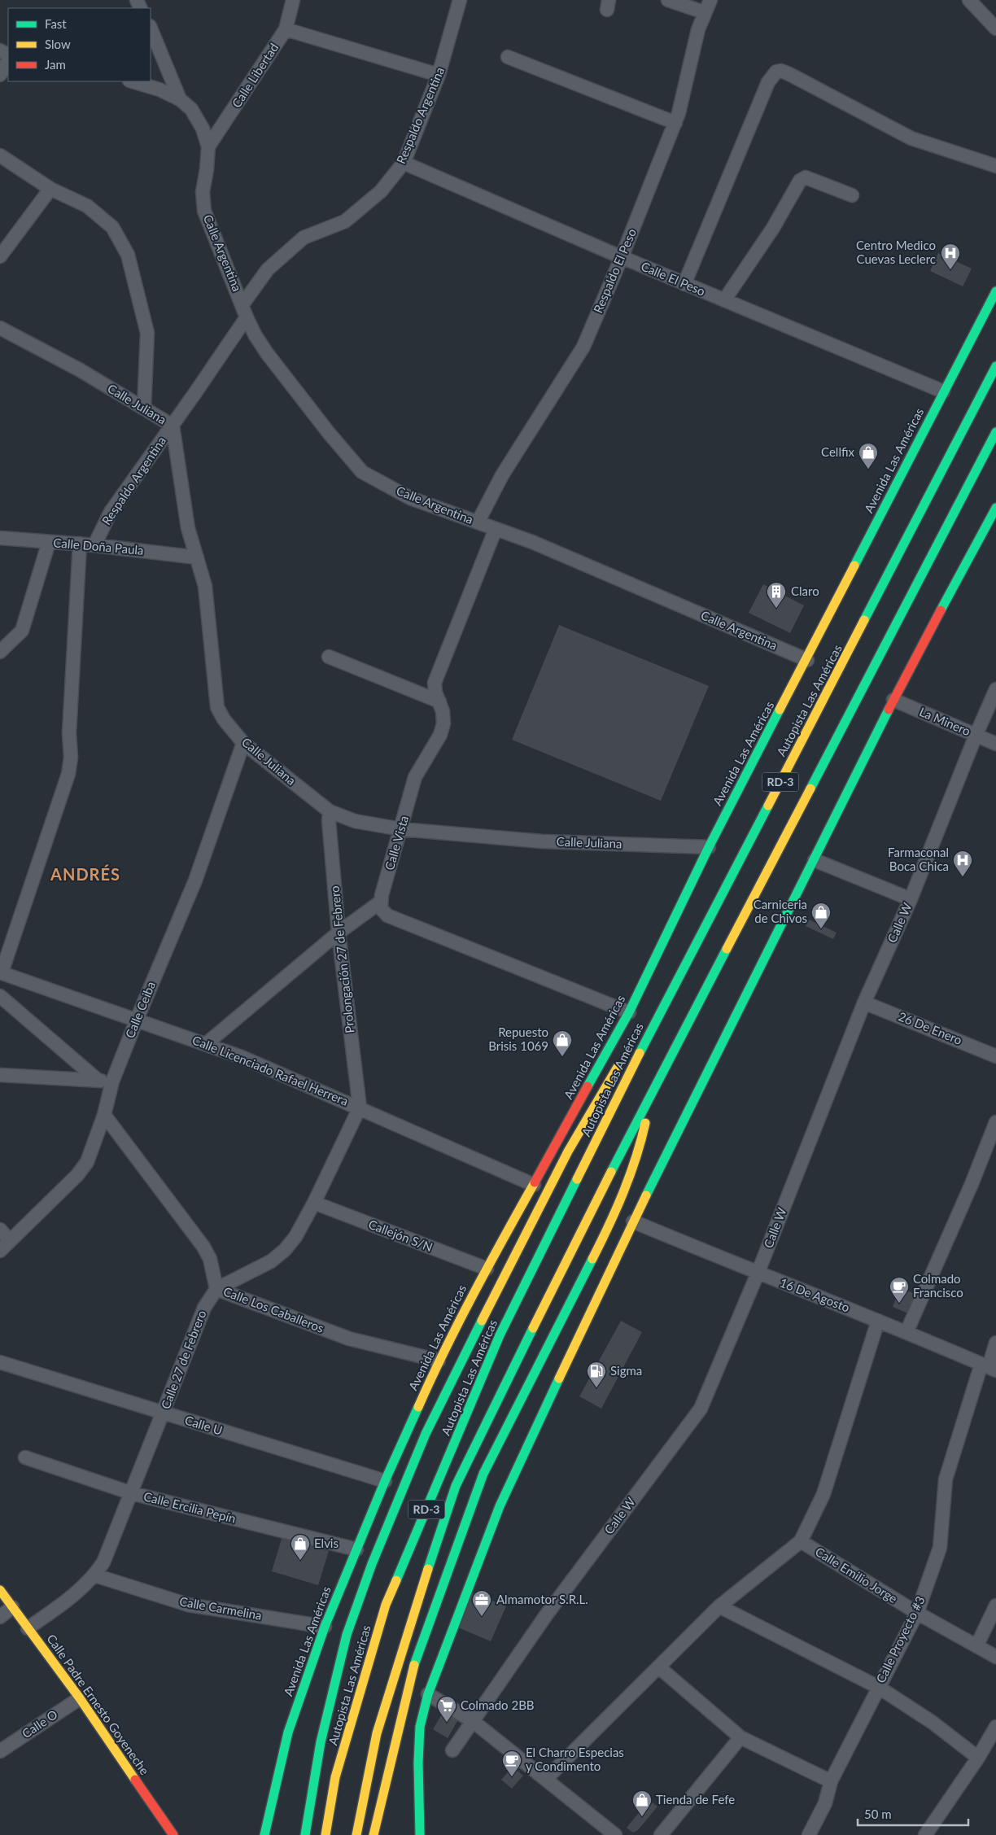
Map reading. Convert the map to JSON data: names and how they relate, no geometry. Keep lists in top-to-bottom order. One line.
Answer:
{"streets":{"main road":["Avenida Las Américas","Autopista Las Américas","RD-3","Calle Padre Ernesto Goyeneche"],"street":["Calle Libertad","Respaldo Argentina","Calle Argentina","Respaldo El Peso","Calle El Peso","Calle Juliana","Calle Doña Paula","La Minero","Calle Vista","Calle W","Prolongación 27 de Febrero","Calle Ceiba","26 De Enero","Calle Licenciado Rafael Herrera","Callejón S/N","16 De Agosto","Calle Los Caballeros","Calle 27 de Febrero","Calle U","Calle Ercilia Pepín","Calle Emilio Jorge","Calle Carmelina","Calle Proyecto #3","Calle O"]},"crossings":[["Calle Libertad","Calle Argentina"],["Respaldo Argentina","Calle Argentina"],["Respaldo Argentina","Calle El Peso"],["Respaldo Argentina","Calle Juliana"],["Respaldo Argentina","Calle Doña Paula"],["Calle Argentina","Respaldo El Peso"],["Calle Argentina","Avenida Las Américas"],["Calle Argentina","Calle Vista"],["Respaldo El Peso","Calle El Peso"],["Calle El Peso","Avenida Las Américas"],["Calle Juliana","Avenida Las Américas"],["Calle Juliana","Calle Doña Paula"],["Calle Juliana","Calle Vista"],["Calle Juliana","Prolongación 27 de Febrero"],["Calle Juliana","Calle Ceiba"],["Avenida Las Américas","Calle Licenciado Rafael Herrera"],["Avenida Las Américas","Callejón S/N"],["Avenida Las Américas","Calle Los Caballeros"],["Avenida Las Américas","Calle U"],["Avenida Las Américas","Calle Ercilia Pepín"],["Avenida Las Américas","Calle Carmelina"],["La Minero","Calle W"],["Calle W","26 De Enero"],["Calle W","16 De Agosto"],["Prolongación 27 de Febrero","Calle Licenciado Rafael Herrera"],["Calle Ceiba","Calle Licenciado Rafael Herrera"],["Calle Ceiba","Calle Los Caballeros"],["16 De Agosto","Calle Proyecto #3"],["Calle Los Caballeros","Calle 27 de Febrero"],["Calle 27 de Febrero","Calle U"],["Calle 27 de Febrero","Calle Ercilia Pepín"],["Calle 27 de Febrero","Calle Carmelina"],["Calle 27 de Febrero","Calle Padre Ernesto Goyeneche"],["Calle Emilio Jorge","Calle Proyecto #3"],["Calle Padre Ernesto Goyeneche","Calle O"]],"districts":["ANDRÉS"],"places":{"hospital":["Centro Medico Cuevas Leclerc","Farmaconal Boca Chica"],"shop":["Cellfix","Carniceria de Chivos","Repuesto Brisis 1069","Elvis","Tienda de Fefe"],"building":["Claro"],"cafe":["Colmado Francisco","El Charro Especias y Condimento"],"fuel station":["Sigma"],"office":["Almamotor S.R.L."],"supermarket":["Colmado 2BB"]},"legend":["Fast","Slow","Jam"],"scale_bar":"50 m"}
